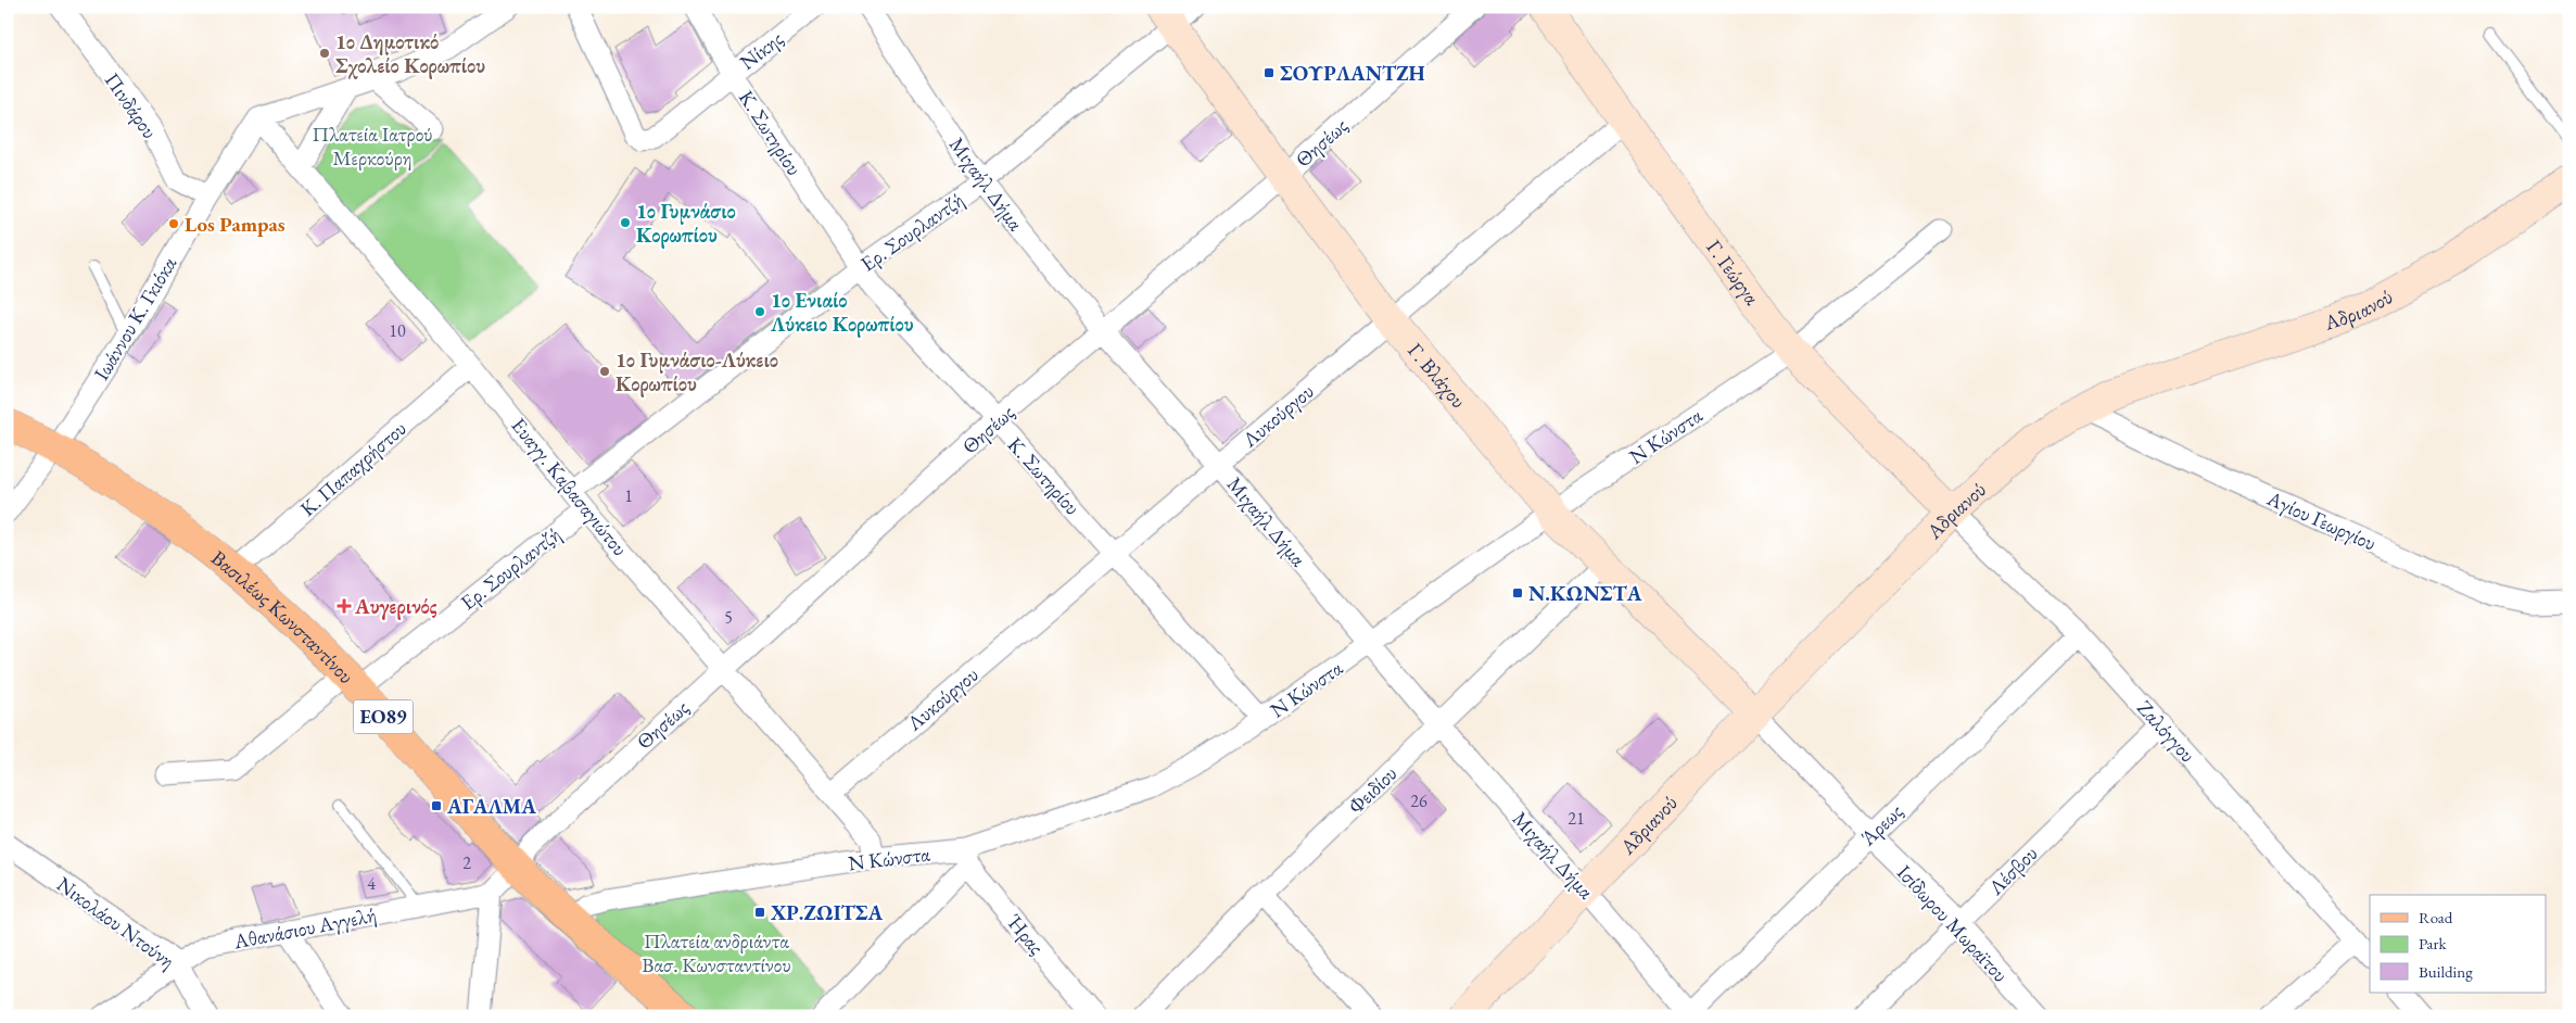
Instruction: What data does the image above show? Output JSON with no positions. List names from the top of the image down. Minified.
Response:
{"streets":{"main road":["Βασιλέως Κωνσταντίνου","ΕΟ89"],"street":["Νίκης","Πινδάρου","Κ. Σωτηρίου","Θησέως","Μιχαήλ Δήμα","Ερ. Σουρλαντζή","Γ. Γεώργα","Αδριανού","Ιωάννου Κ. Γκιόκα","Γ. Βλάχου","Λυκούργου","Ν Κώνστα","Κ. Παπαχρήστου","Ευαγγ. Καβασαγιώτου","Αγίου Γεωργίου","Ζαλόγγου","Φειδίου","Άρεως","Λέσβου","Νικολάου Ντούνη","Ισίδωρου Μωραϊτου","Αθανάσιου Αγγελή","Ήρας"]},"crossings":[["Νίκης","Κ. Σωτηρίου"],["Πινδάρου","Ιωάννου Κ. Γκιόκα"],["Κ. Σωτηρίου","Θησέως"],["Κ. Σωτηρίου","Ερ. Σουρλαντζή"],["Κ. Σωτηρίου","Λυκούργου"],["Κ. Σωτηρίου","Ν Κώνστα"],["Θησέως","Μιχαήλ Δήμα"],["Θησέως","Γ. Βλάχου"],["Θησέως","Ευαγγ. Καβασαγιώτου"],["Θησέως","Βασιλέως Κωνσταντίνου"],["Μιχαήλ Δήμα","Ερ. Σουρλαντζή"],["Μιχαήλ Δήμα","Αδριανού"],["Μιχαήλ Δήμα","Λυκούργου"],["Μιχαήλ Δήμα","Ν Κώνστα"],["Μιχαήλ Δήμα","Φειδίου"],["Μιχαήλ Δήμα","Άρεως"],["Ερ. Σουρλαντζή","Γ. Βλάχου"],["Ερ. Σουρλαντζή","Ευαγγ. Καβασαγιώτου"],["Ερ. Σουρλαντζή","Βασιλέως Κωνσταντίνου"],["Γ. Γεώργα","Αδριανού"],["Γ. Γεώργα","Λυκούργου"],["Γ. Γεώργα","Ν Κώνστα"],["Γ. Γεώργα","Ζαλόγγου"],["Αδριανού","Γ. Βλάχου"],["Αδριανού","Αγίου Γεωργίου"],["Αδριανού","Ζαλόγγου"],["Αδριανού","Ισίδωρου Μωραϊτου"],["Ιωάννου Κ. Γκιόκα","Ευαγγ. Καβασαγιώτου"],["Ιωάννου Κ. Γκιόκα","Βασιλέως Κωνσταντίνου"],["Γ. Βλάχου","Λυκούργου"],["Γ. Βλάχου","Ν Κώνστα"],["Γ. Βλάχου","Φειδίου"],["Γ. Βλάχου","Ισίδωρου Μωραϊτου"],["Λυκούργου","Ευαγγ. Καβασαγιώτου"],["Ν Κώνστα","Ευαγγ. Καβασαγιώτου"],["Ν Κώνστα","Βασιλέως Κωνσταντίνου"],["Ν Κώνστα","Ήρας"],["Κ. Παπαχρήστου","Ευαγγ. Καβασαγιώτου"],["Κ. Παπαχρήστου","Βασιλέως Κωνσταντίνου"],["Ζαλόγγου","Άρεως"],["Ζαλόγγου","Λέσβου"],["Άρεως","Ισίδωρου Μωραϊτου"],["Λέσβου","Ισίδωρου Μωραϊτου"],["Νικολάου Ντούνη","Αθανάσιου Αγγελή"]],"parks":["Πλατεία Ιατρού Μερκούρη","Πλατεία ανδριάντα Βασ. Κωνσταντίνου"],"places":{"other":["1ο Δημοτικό Σχολείο Κορωπίου","1ο Γυμνάσιο Κορωπίου","Los Pampas","1ο Ενιαίο Λύκειο Κορωπίου","1ο Γυμνάσιο-Λύκειο Κορωπίου"],"transit":["ΣΟΥΡΛΑΝΤΖΗ","Ν.ΚΩΝΣΤΑ","ΑΓΑΛΜΑ","ΧΡ.ΖΩΙΤΣΑ"],"health":["Αυγερινός"]},"house_numbers":["10","1","5","26","21","2","4"],"legend":["Road","Park","Building"]}
